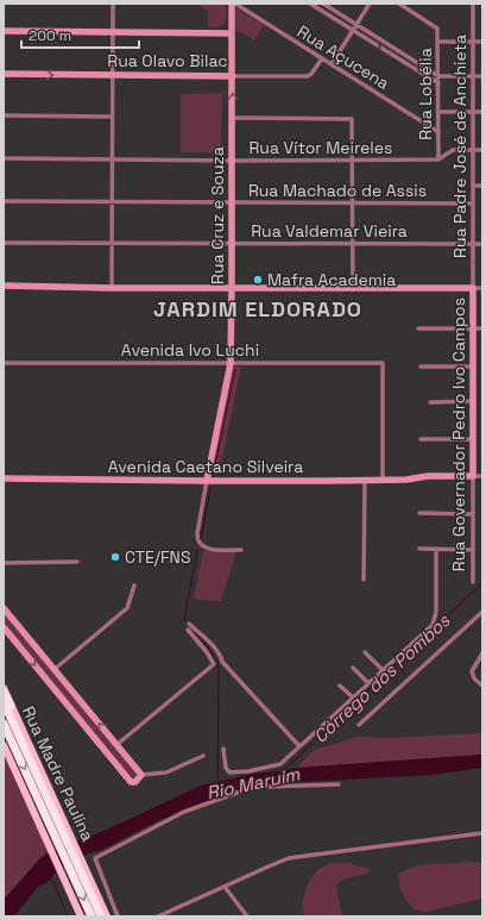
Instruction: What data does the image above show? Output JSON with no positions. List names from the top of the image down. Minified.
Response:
{"streets":{"main road":["Rua Madre Paulina"],"street":["Rua Açucena","Rua Olavo Bilac","Rua Lobélia","Rua Padre José de Anchieta","Rua Vítor Meireles","Rua Machado de Assis","Rua Cruz e Souza","Rua Valdemar Vieira","Avenida Ivo Luchi","Rua Governador Pedro Ivo Campos","Avenida Caetano Silveira"]},"crossings":[["Rua Açucena","Rua Olavo Bilac"],["Rua Açucena","Rua Lobélia"],["Rua Açucena","Rua Cruz e Souza"],["Rua Olavo Bilac","Rua Cruz e Souza"],["Rua Lobélia","Rua Vítor Meireles"],["Rua Padre José de Anchieta","Rua Machado de Assis"],["Rua Padre José de Anchieta","Rua Valdemar Vieira"],["Rua Padre José de Anchieta","Rua Governador Pedro Ivo Campos"],["Rua Vítor Meireles","Rua Cruz e Souza"],["Rua Machado de Assis","Rua Cruz e Souza"],["Rua Cruz e Souza","Rua Valdemar Vieira"],["Rua Cruz e Souza","Avenida Ivo Luchi"],["Rua Cruz e Souza","Avenida Caetano Silveira"],["Avenida Ivo Luchi","Avenida Caetano Silveira"],["Rua Governador Pedro Ivo Campos","Avenida Caetano Silveira"]],"districts":["JARDIM ELDORADO"],"water":["Córrego dos Pombos","Rio Maruim"],"places":["Mafra Academia","CTE/FNS"],"scale_bar":"200 m"}
